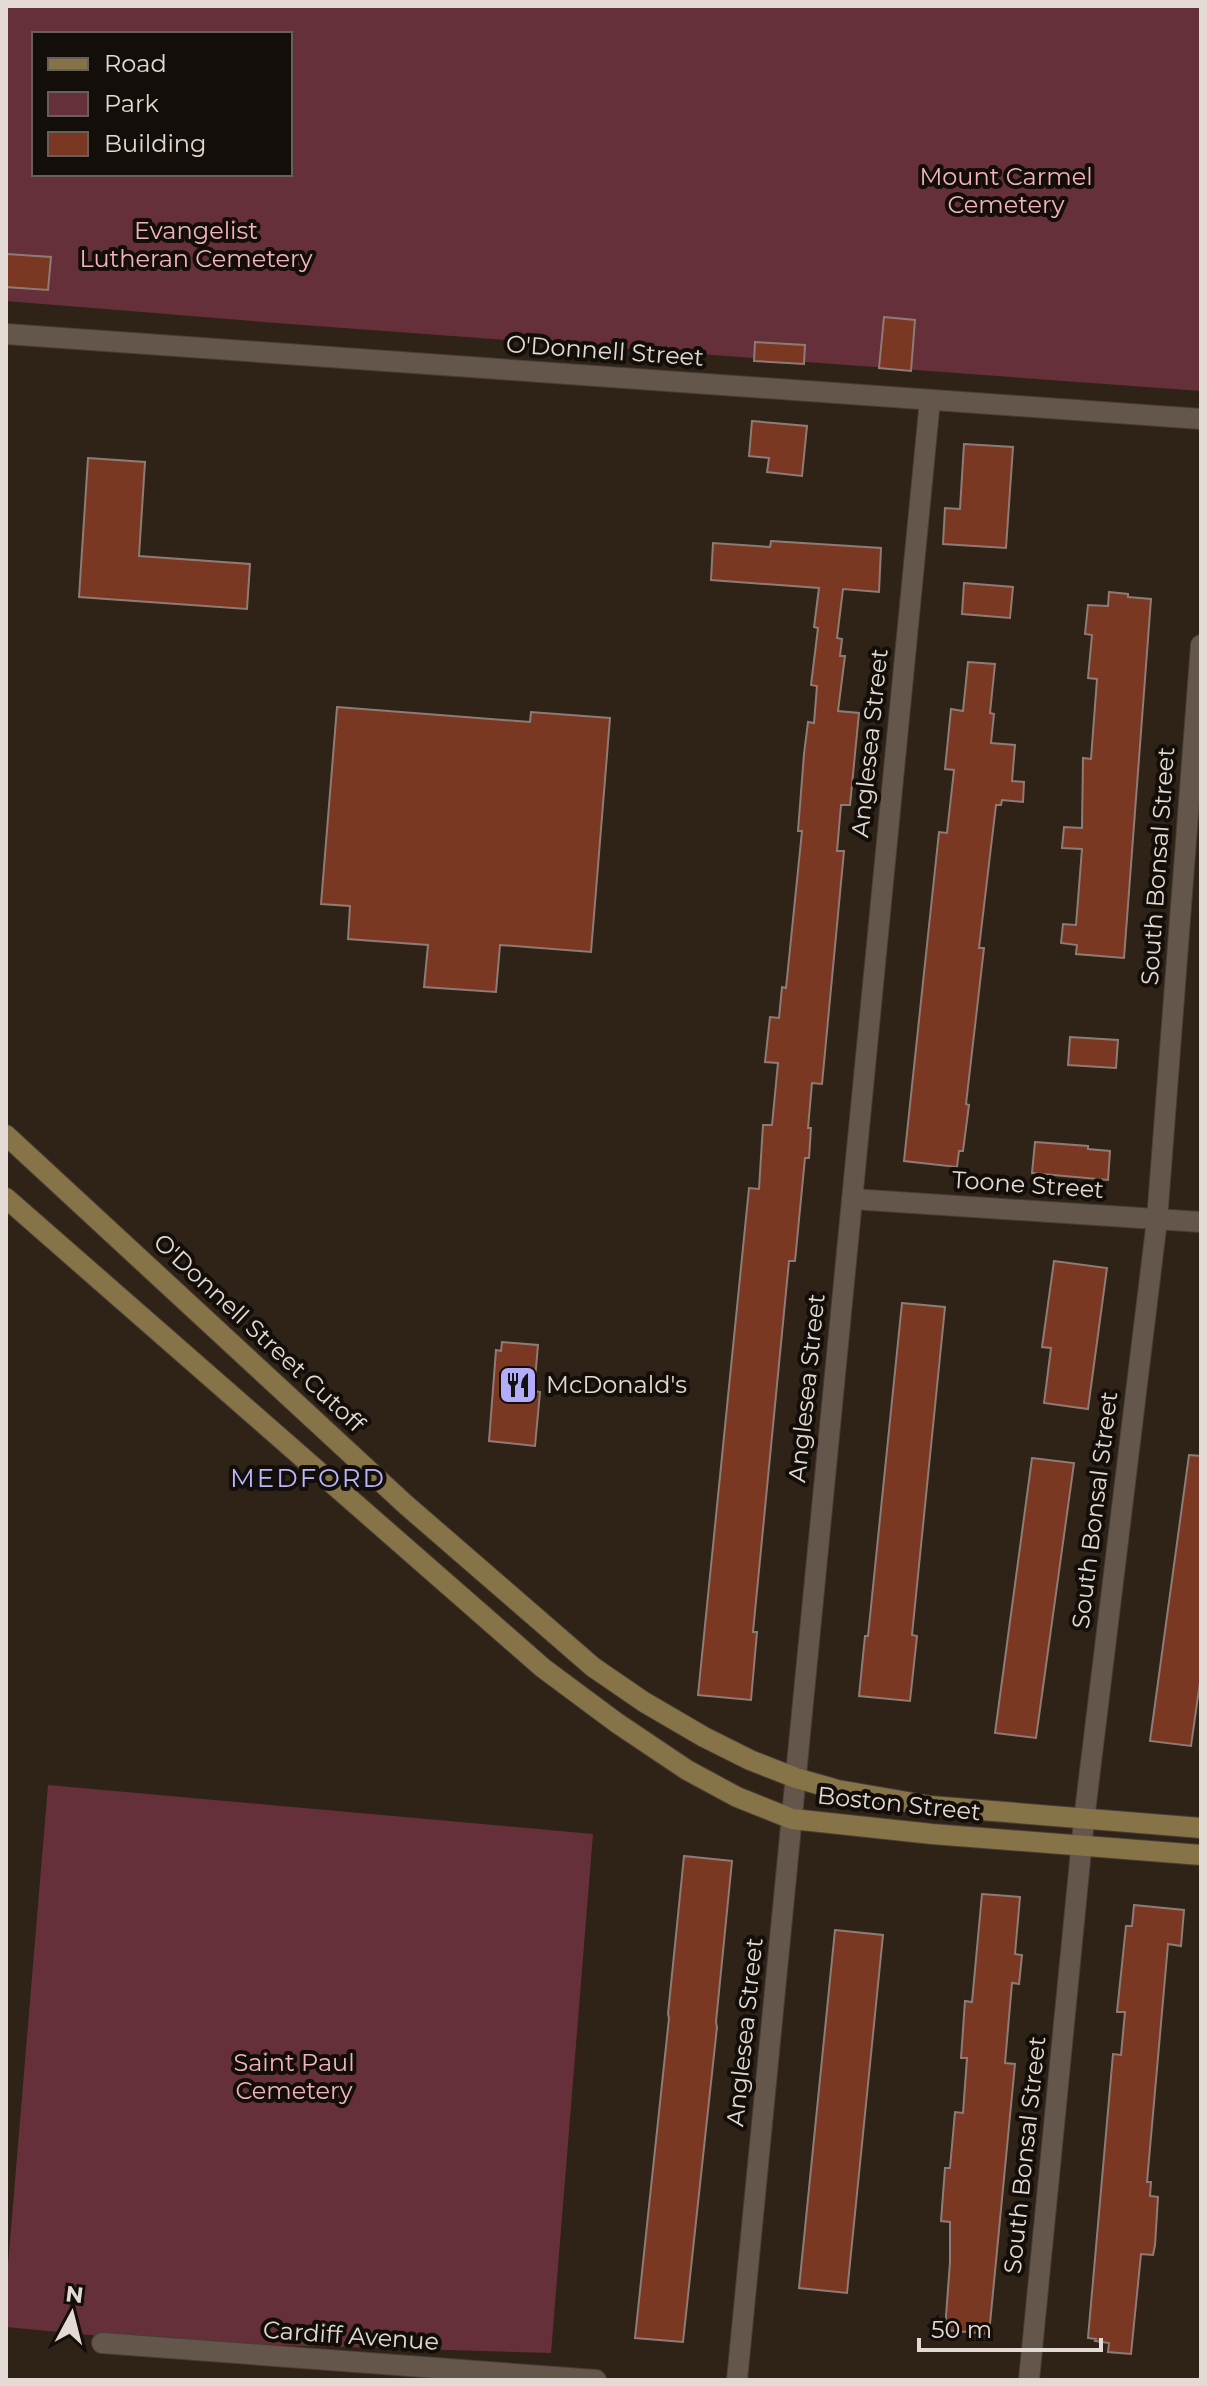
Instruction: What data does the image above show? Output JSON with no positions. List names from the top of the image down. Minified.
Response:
{"streets":{"main road":["O'Donnell Street Cutoff","Boston Street"],"street":["O'Donnell Street","Anglesea Street","South Bonsal Street","Toone Street","Cardiff Avenue"]},"crossings":[["O'Donnell Street","Anglesea Street"],["Anglesea Street","Toone Street"],["Anglesea Street","Boston Street"],["South Bonsal Street","Toone Street"],["South Bonsal Street","Boston Street"],["O'Donnell Street Cutoff","Boston Street"]],"districts":["MEDFORD"],"parks":["Mount Carmel Cemetery","Evangelist Lutheran Cemetery","Saint Paul Cemetery"],"places":{"restaurant":["McDonald's"]},"legend":["Road","Park","Building"],"scale_bar":"50 m","north":"top"}
